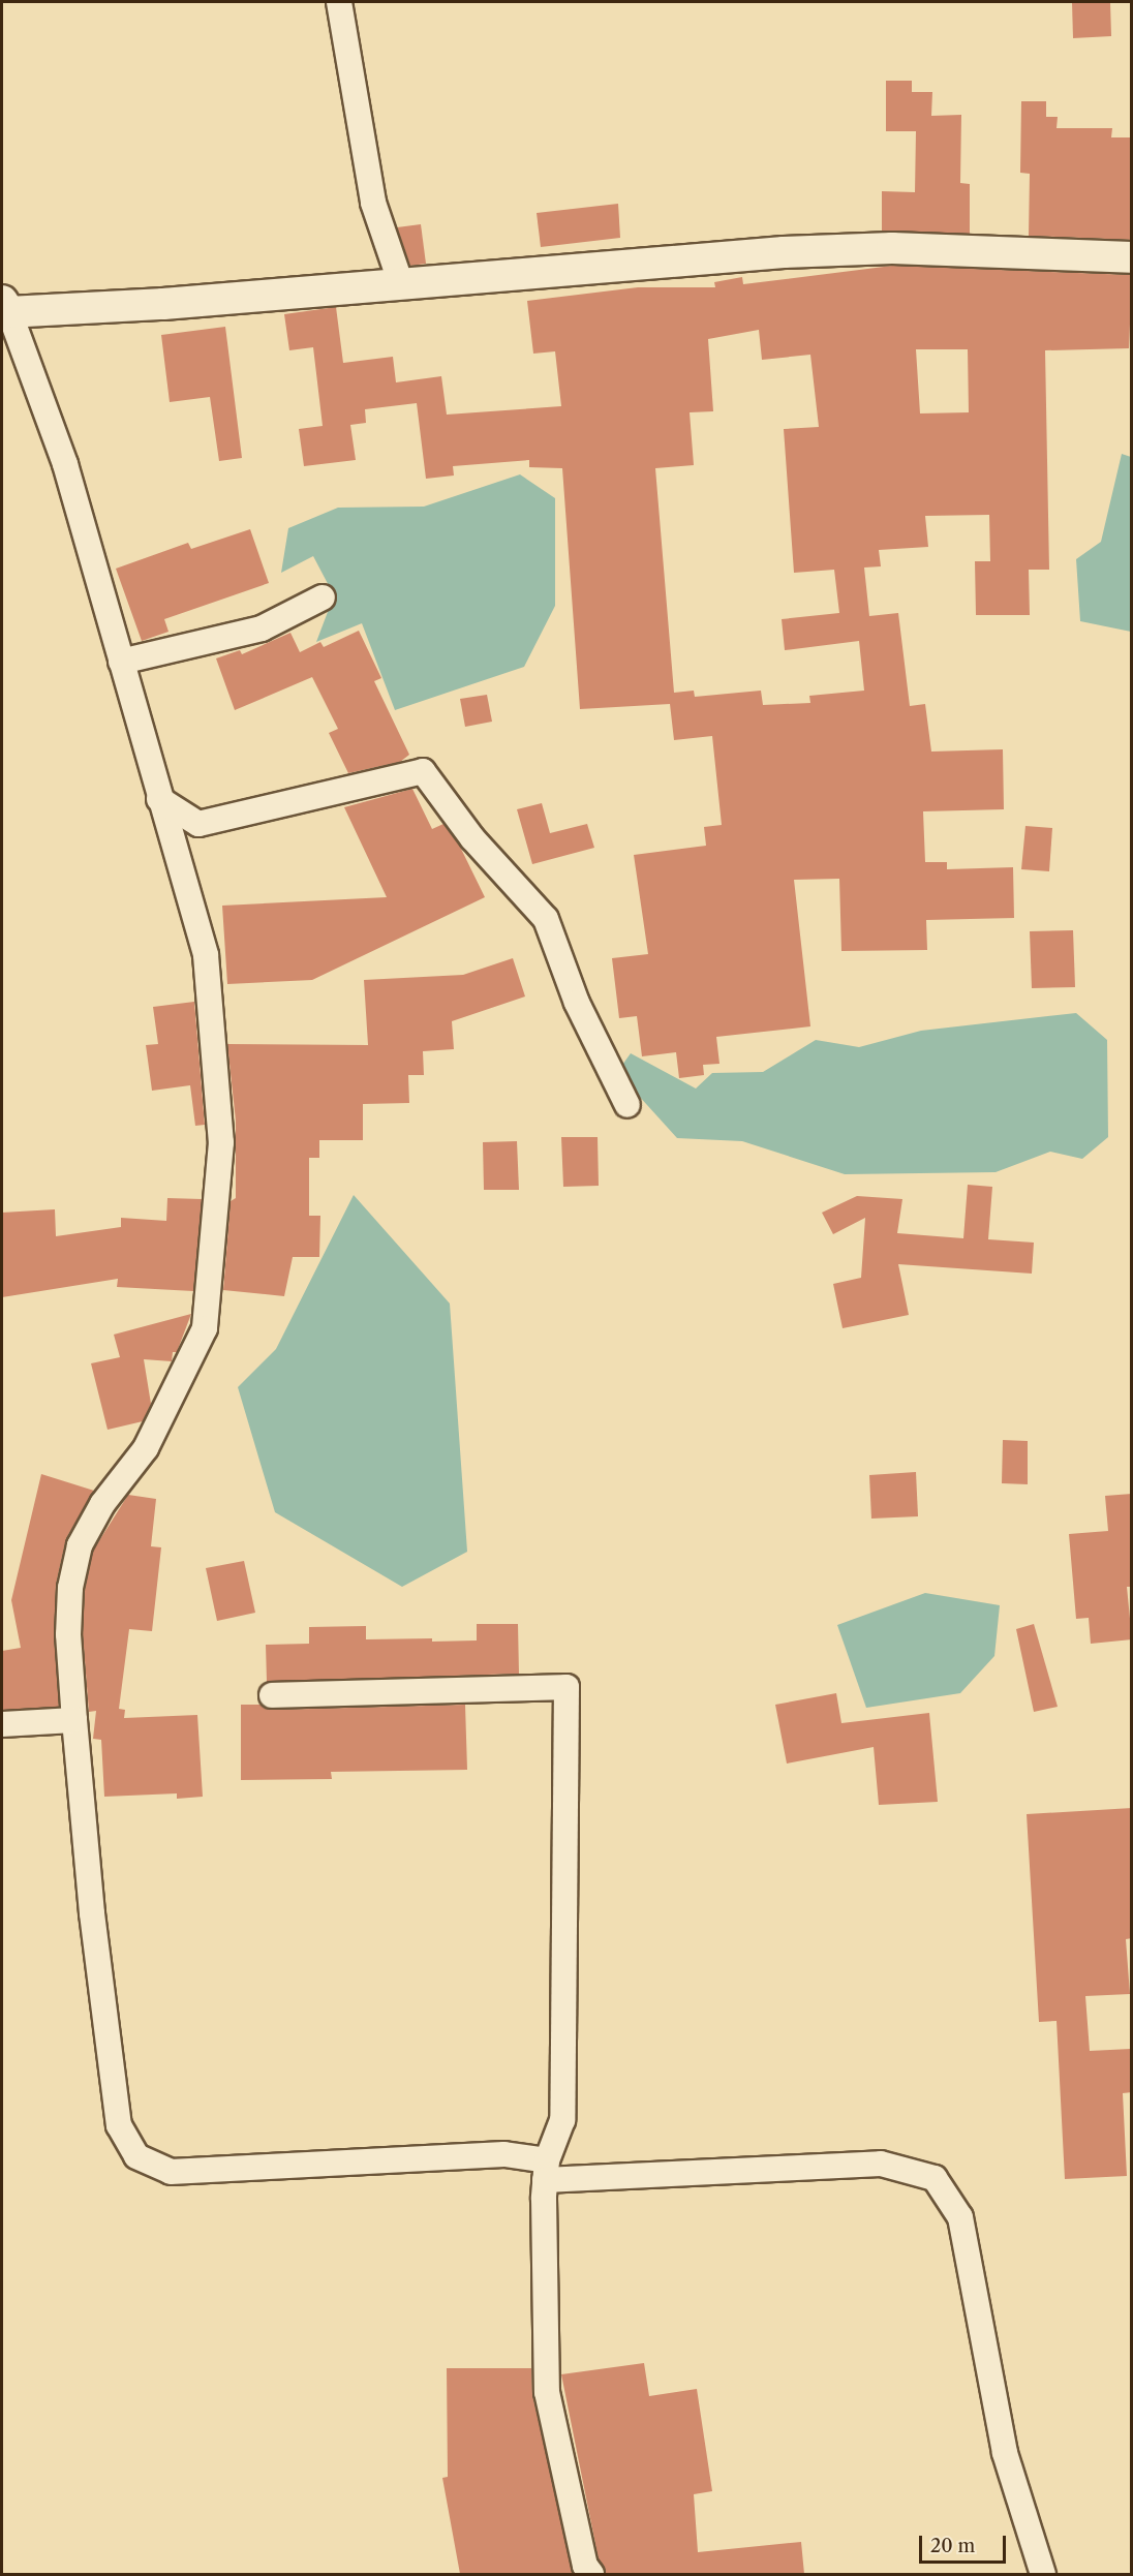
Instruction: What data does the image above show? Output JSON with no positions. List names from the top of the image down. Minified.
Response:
{"scale_bar":"20 m"}
